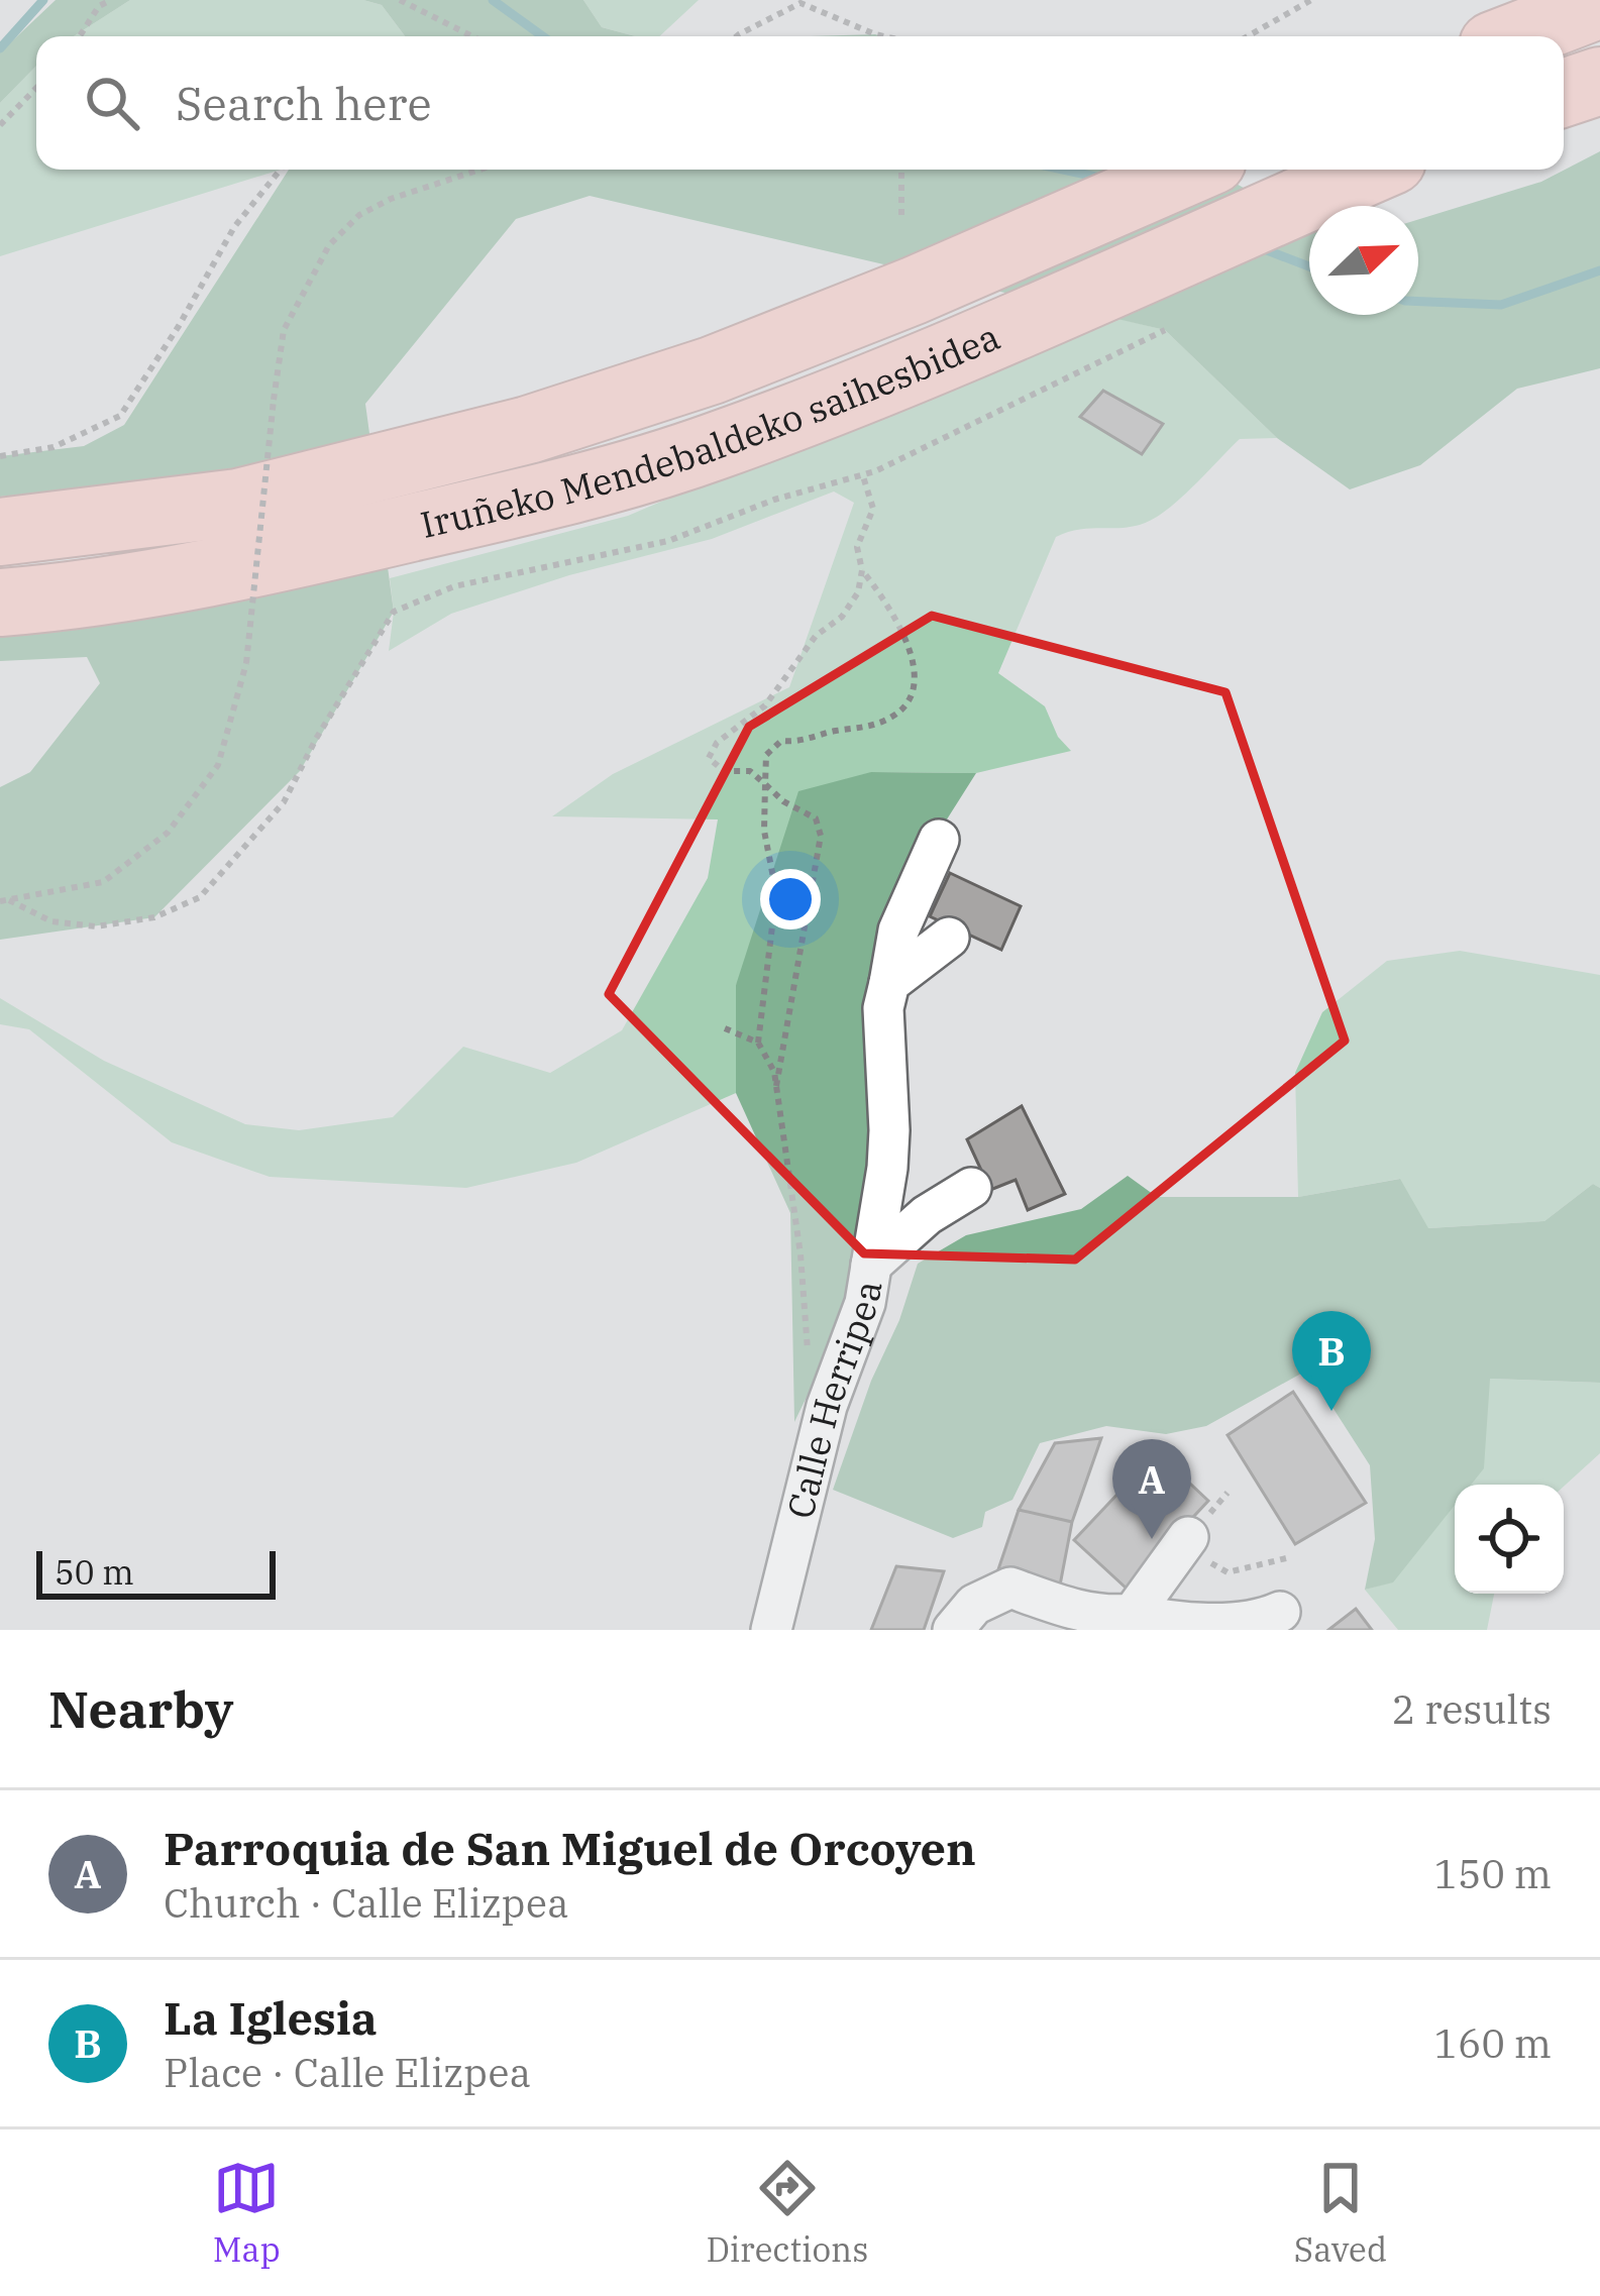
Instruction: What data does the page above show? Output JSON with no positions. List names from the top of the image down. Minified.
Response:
{"streets":{"highway":["Iruñeko Mendebaldeko saihesbidea"],"street":["Calle Herripea"]},"scale_bar":"50 m","north":"top right","page":{"search":"Search here","pins":["B","A"],"scale":"50 m","heading":["Nearby","2 results"],"list":[{"mark":"A","name":"Parroquia de San Miguel de Orcoyen","note":"Church · Calle Elizpea","value":"150 m"},{"mark":"B","name":"La Iglesia","note":"Place · Calle Elizpea","value":"160 m"}],"nav":["Map","Directions","Saved"]}}
